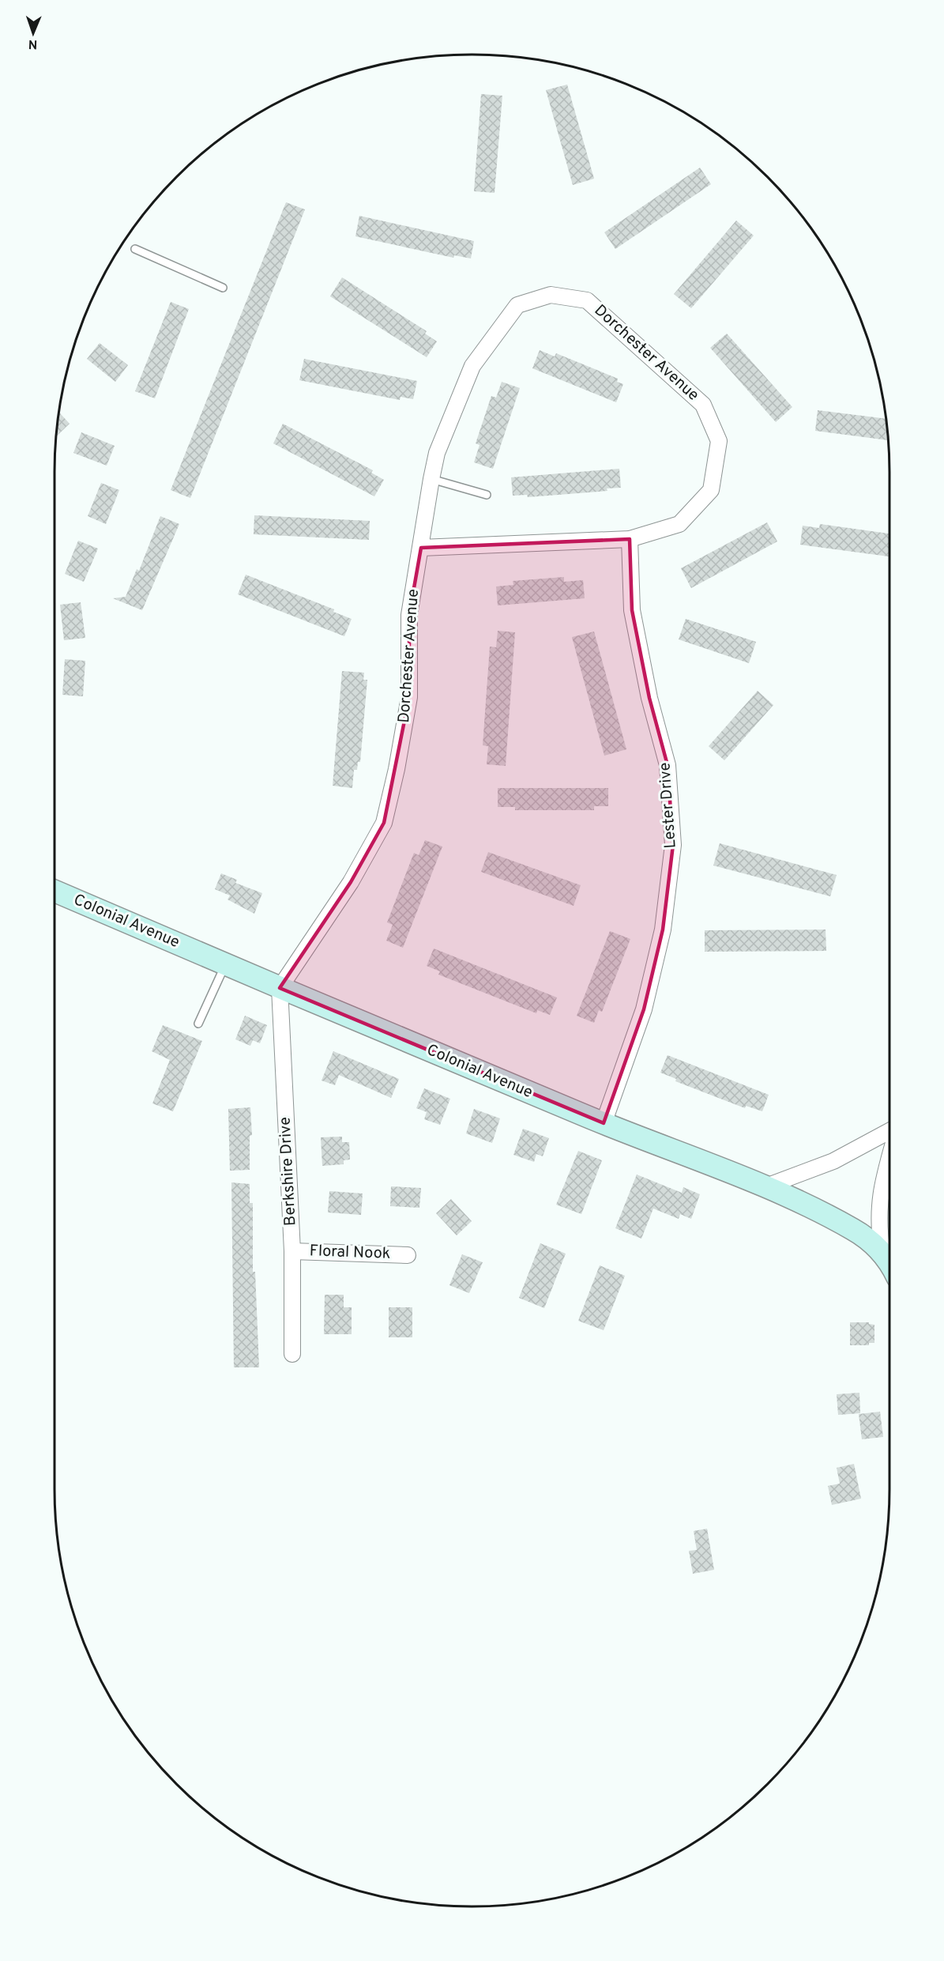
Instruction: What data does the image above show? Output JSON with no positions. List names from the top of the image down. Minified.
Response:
{"streets":{"street":["Dorchester Avenue","Lester Drive","Colonial Avenue","Berkshire Drive","Floral Nook"]},"crossings":[["Dorchester Avenue","Lester Drive"],["Dorchester Avenue","Colonial Avenue"],["Dorchester Avenue","Berkshire Drive"],["Lester Drive","Colonial Avenue"],["Colonial Avenue","Berkshire Drive"],["Berkshire Drive","Floral Nook"]],"north":"bottom"}
